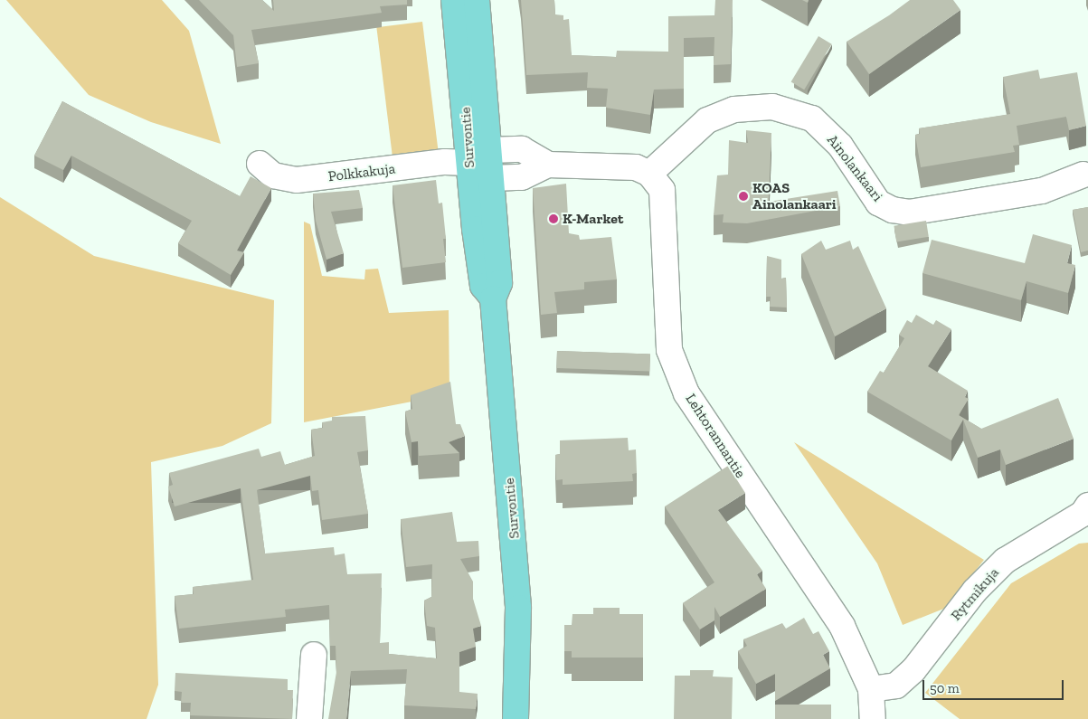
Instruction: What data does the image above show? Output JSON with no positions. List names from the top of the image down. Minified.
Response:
{"streets":{"main road":["Survontie"],"street":["Ainolankaari","Polkkakuja","Lehtorannantie","Rytmikuja"]},"crossings":[["Survontie","Polkkakuja"],["Ainolankaari","Lehtorannantie"],["Lehtorannantie","Rytmikuja"]],"places":["KOAS Ainolankaari","K-Market"],"scale_bar":"50 m"}
